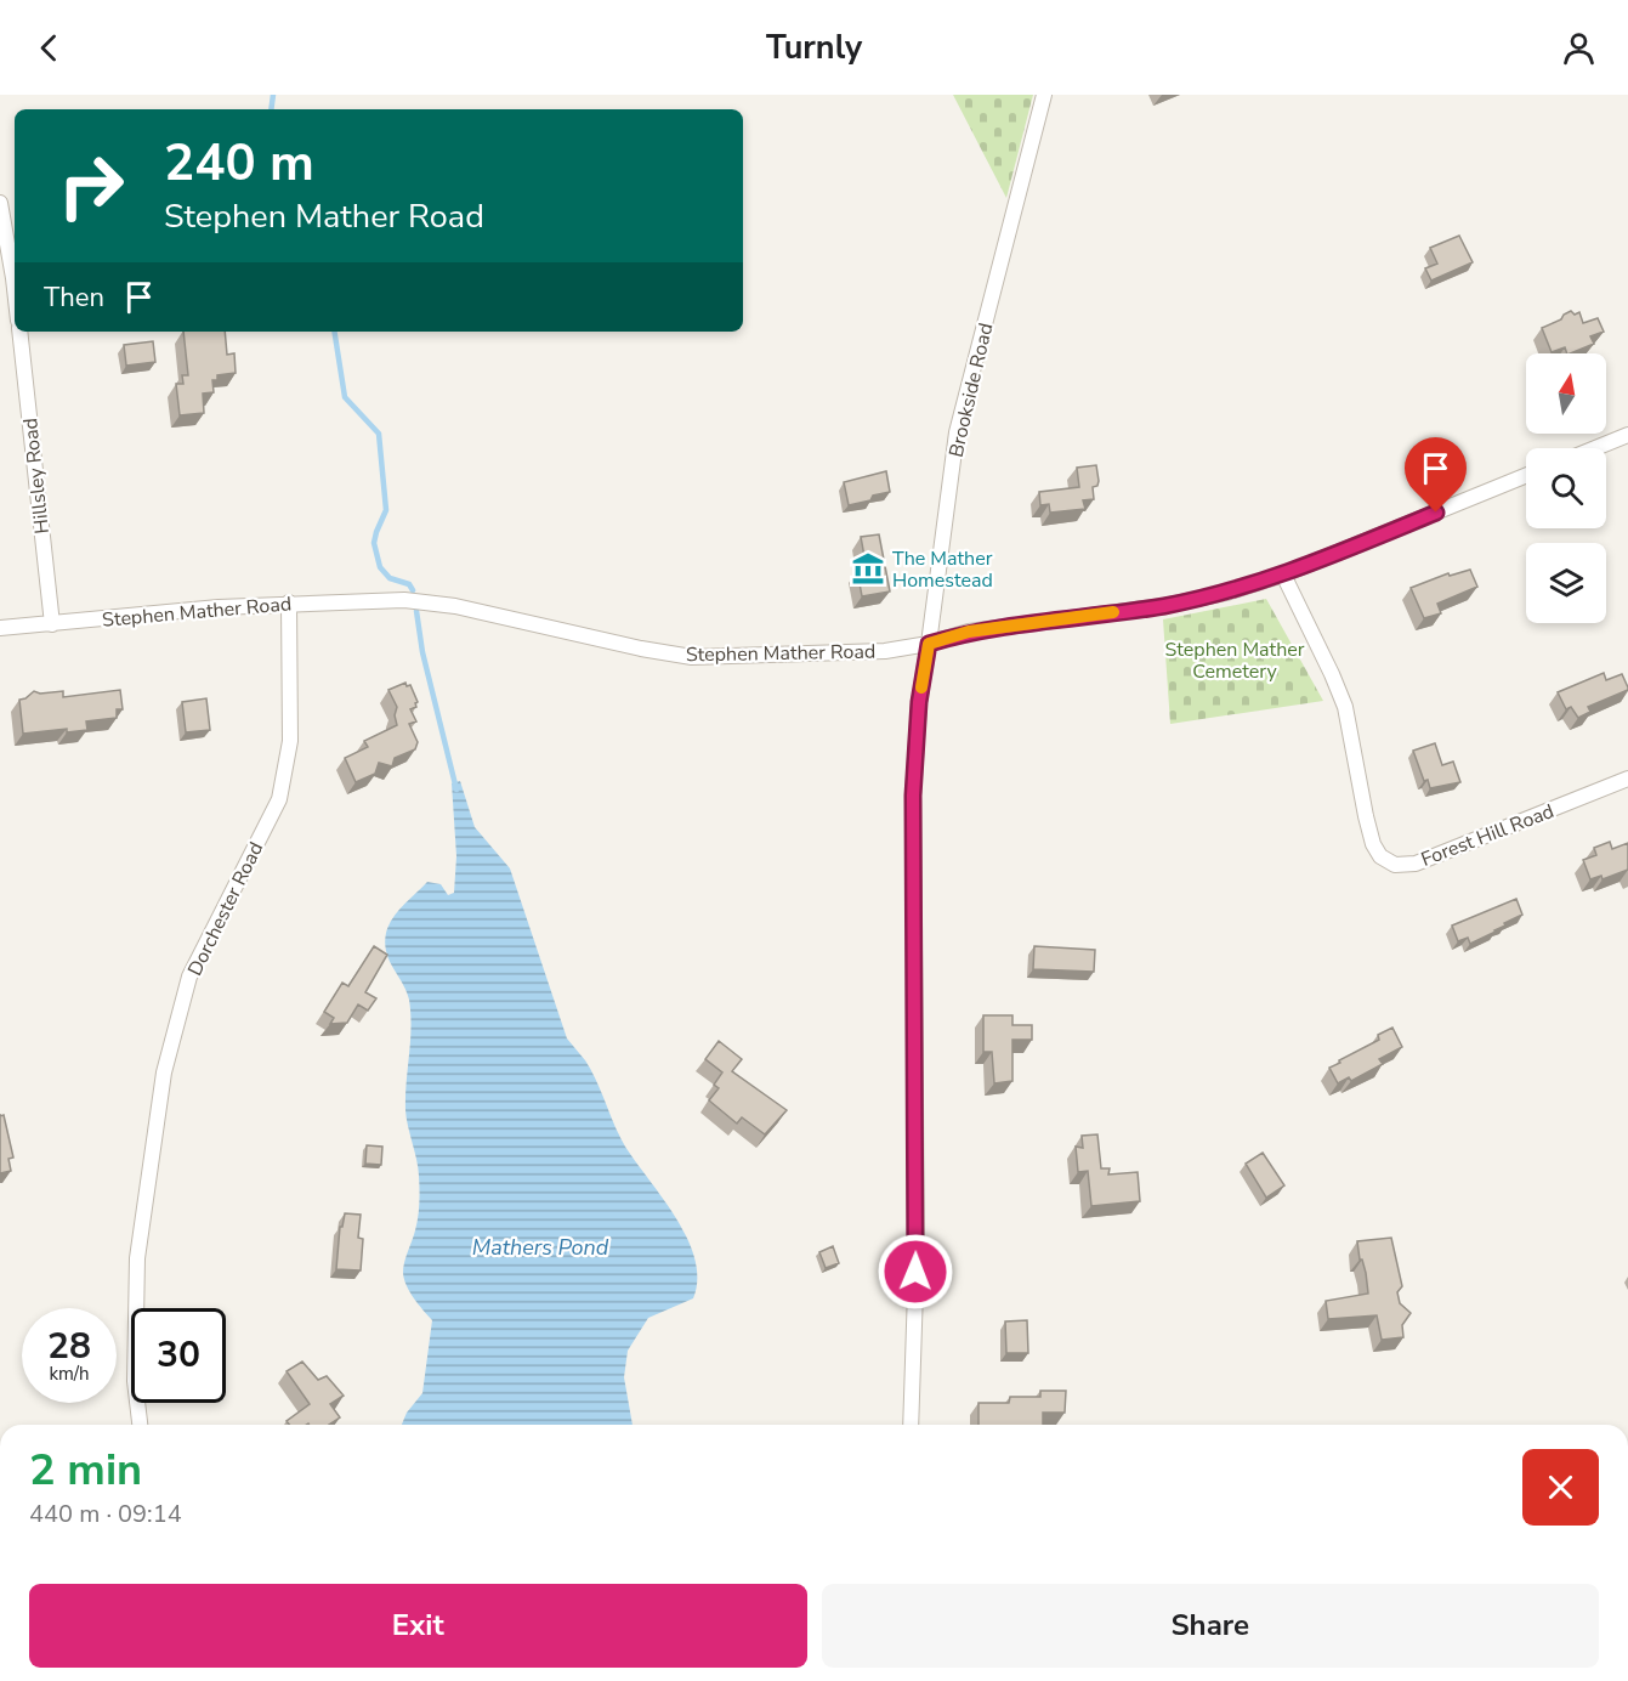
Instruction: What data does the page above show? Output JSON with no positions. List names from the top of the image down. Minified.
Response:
{"streets":{"street":["Brookside Road","Hillsley Road","Stephen Mather Road","Forest Hill Road","Dorchester Road"]},"crossings":[["Brookside Road","Stephen Mather Road"],["Hillsley Road","Stephen Mather Road"],["Stephen Mather Road","Forest Hill Road"],["Stephen Mather Road","Dorchester Road"]],"water":["Mathers Pond"],"parks":["Stephen Mather Cemetery"],"places":{"museum":["The Mather Homestead"]},"north":"top","page":{"header":"Turnly","turn":["240 m","Stephen Mather Road"],"then":"Then","speed":"28 km/h","limit":"30","heading":["2 min","440 m · 09:14"],"buttons":["Exit","Share"]}}
